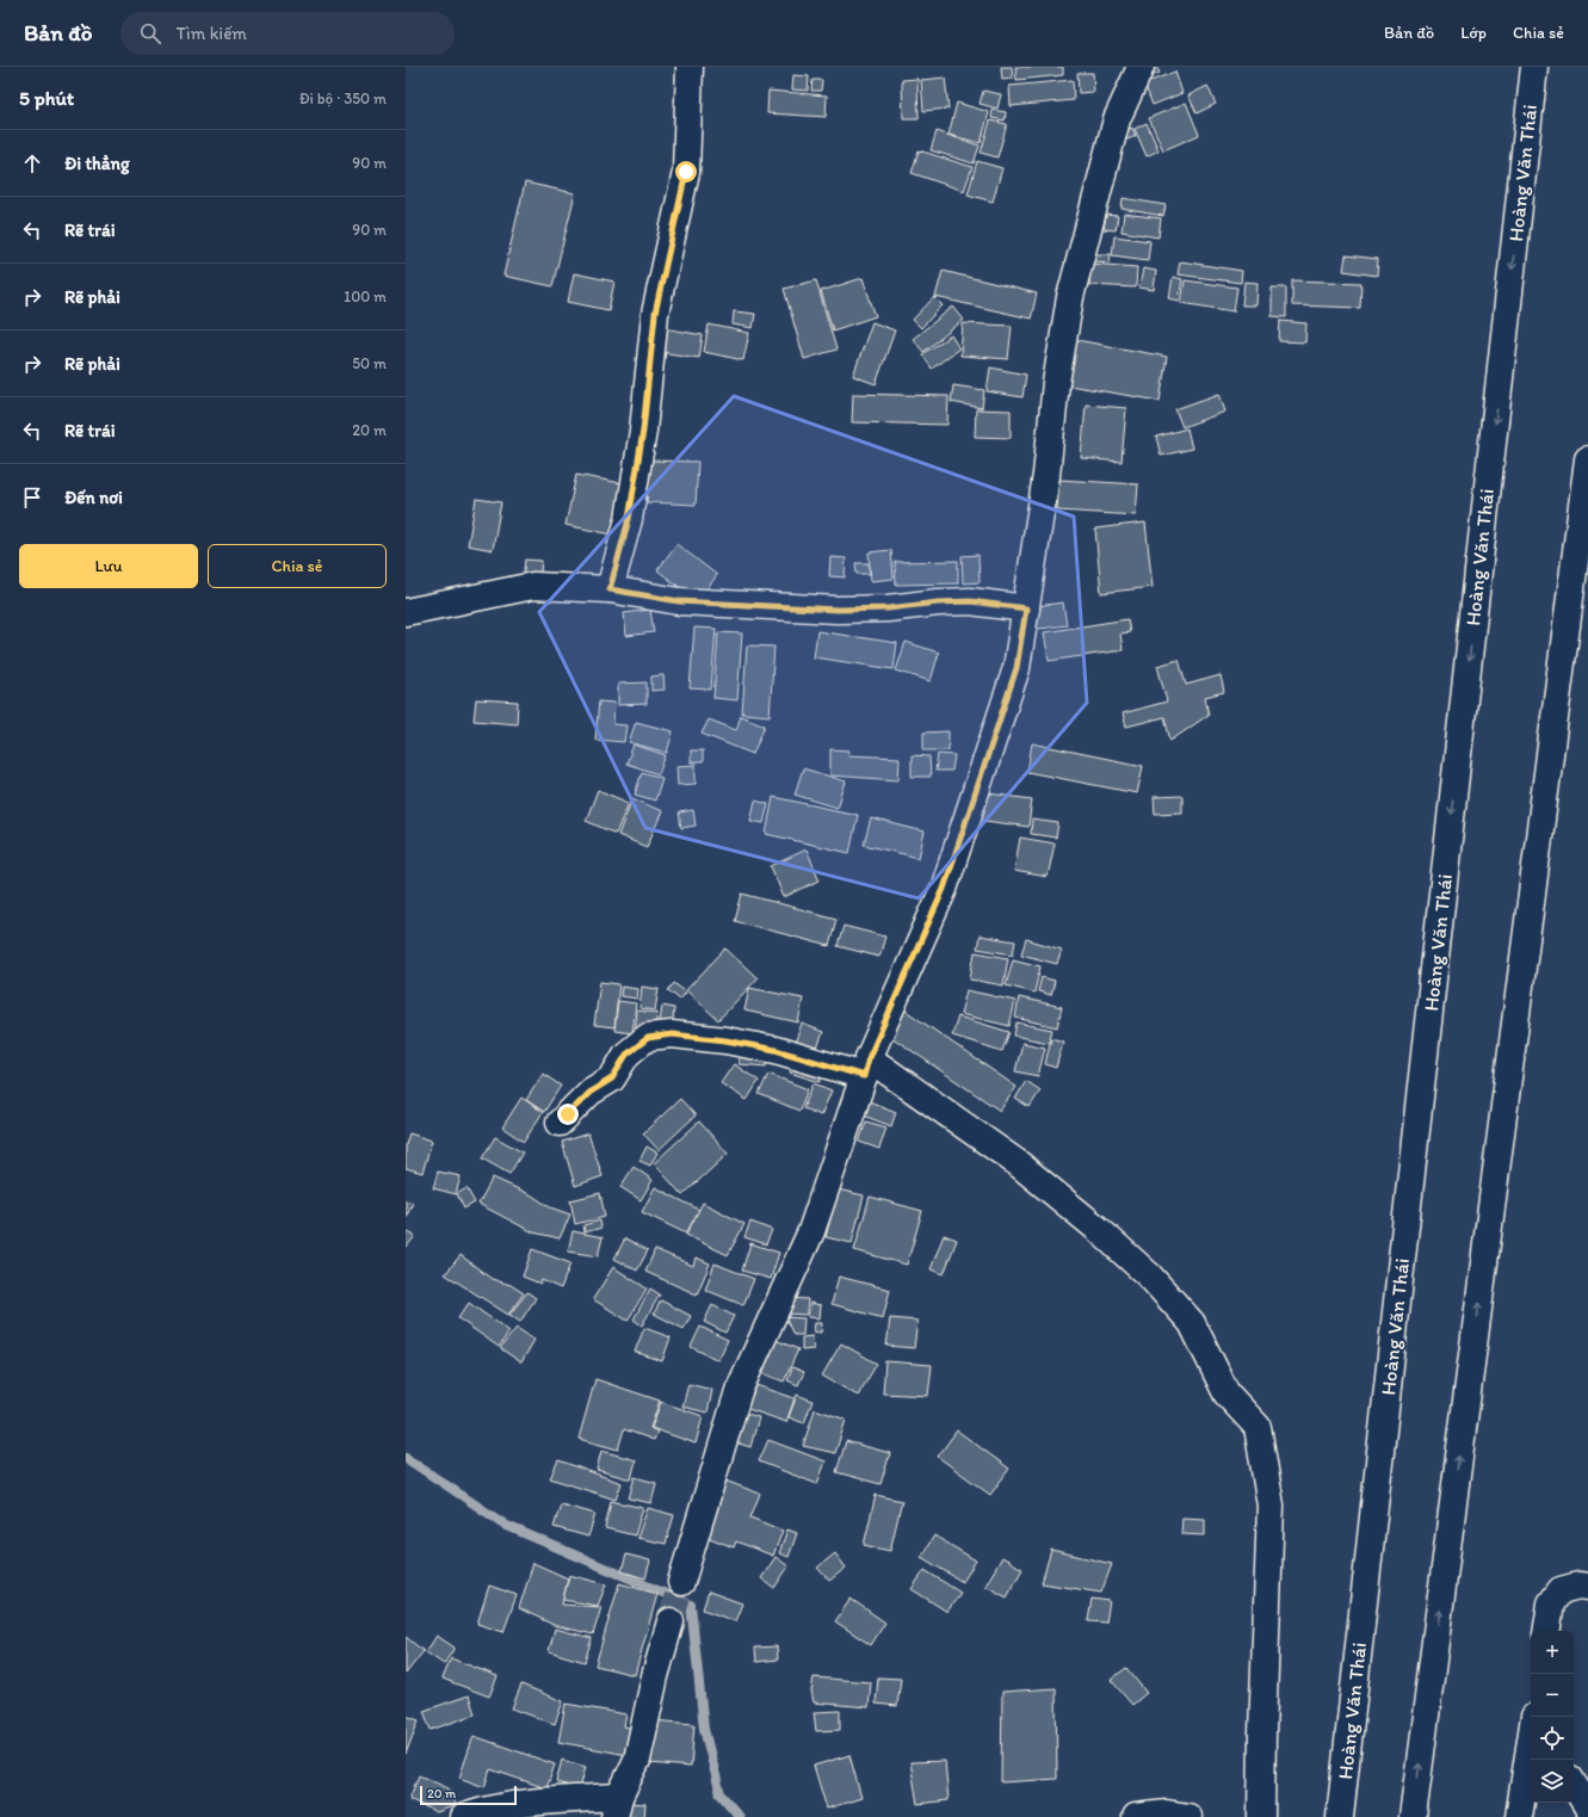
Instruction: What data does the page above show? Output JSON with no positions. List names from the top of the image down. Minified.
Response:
{"streets":{"street":["Hoàng Văn Thái"]},"scale_bar":"20 m","page":{"header":"Bản đồ","search":"Tìm kiếm","nav":["Bản đồ","Lớp","Chia sẻ"],"heading":["5 phút","Đi bộ · 350 m"],"list":[["Đi thẳng","90 m"],["Rẽ trái","90 m"],["Rẽ phải","100 m"],["Rẽ phải","50 m"],["Rẽ trái","20 m"],"Đến nơi"],"buttons":["Lưu","Chia sẻ"],"map_buttons":["+","−"],"scale":"20 m"}}
